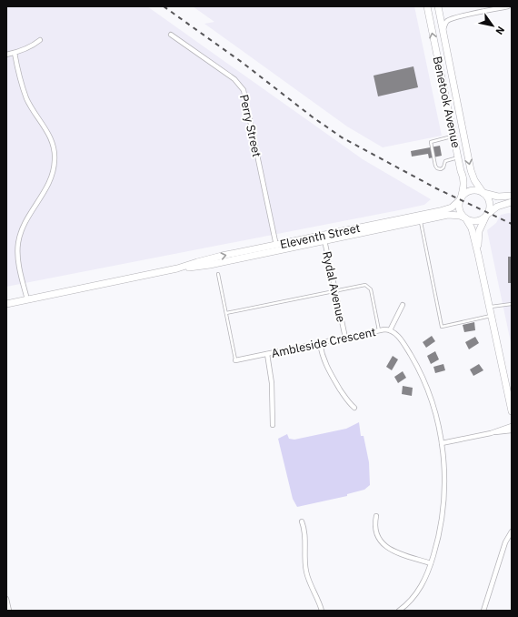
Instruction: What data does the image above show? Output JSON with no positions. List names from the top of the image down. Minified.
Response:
{"streets":{"main road":["Benetook Avenue","Eleventh Street"],"street":["Perry Street","Rydal Avenue","Ambleside Crescent"]},"crossings":[["Benetook Avenue","Eleventh Street"],["Perry Street","Eleventh Street"],["Eleventh Street","Rydal Avenue"],["Rydal Avenue","Ambleside Crescent"]],"north":"bottom right"}
